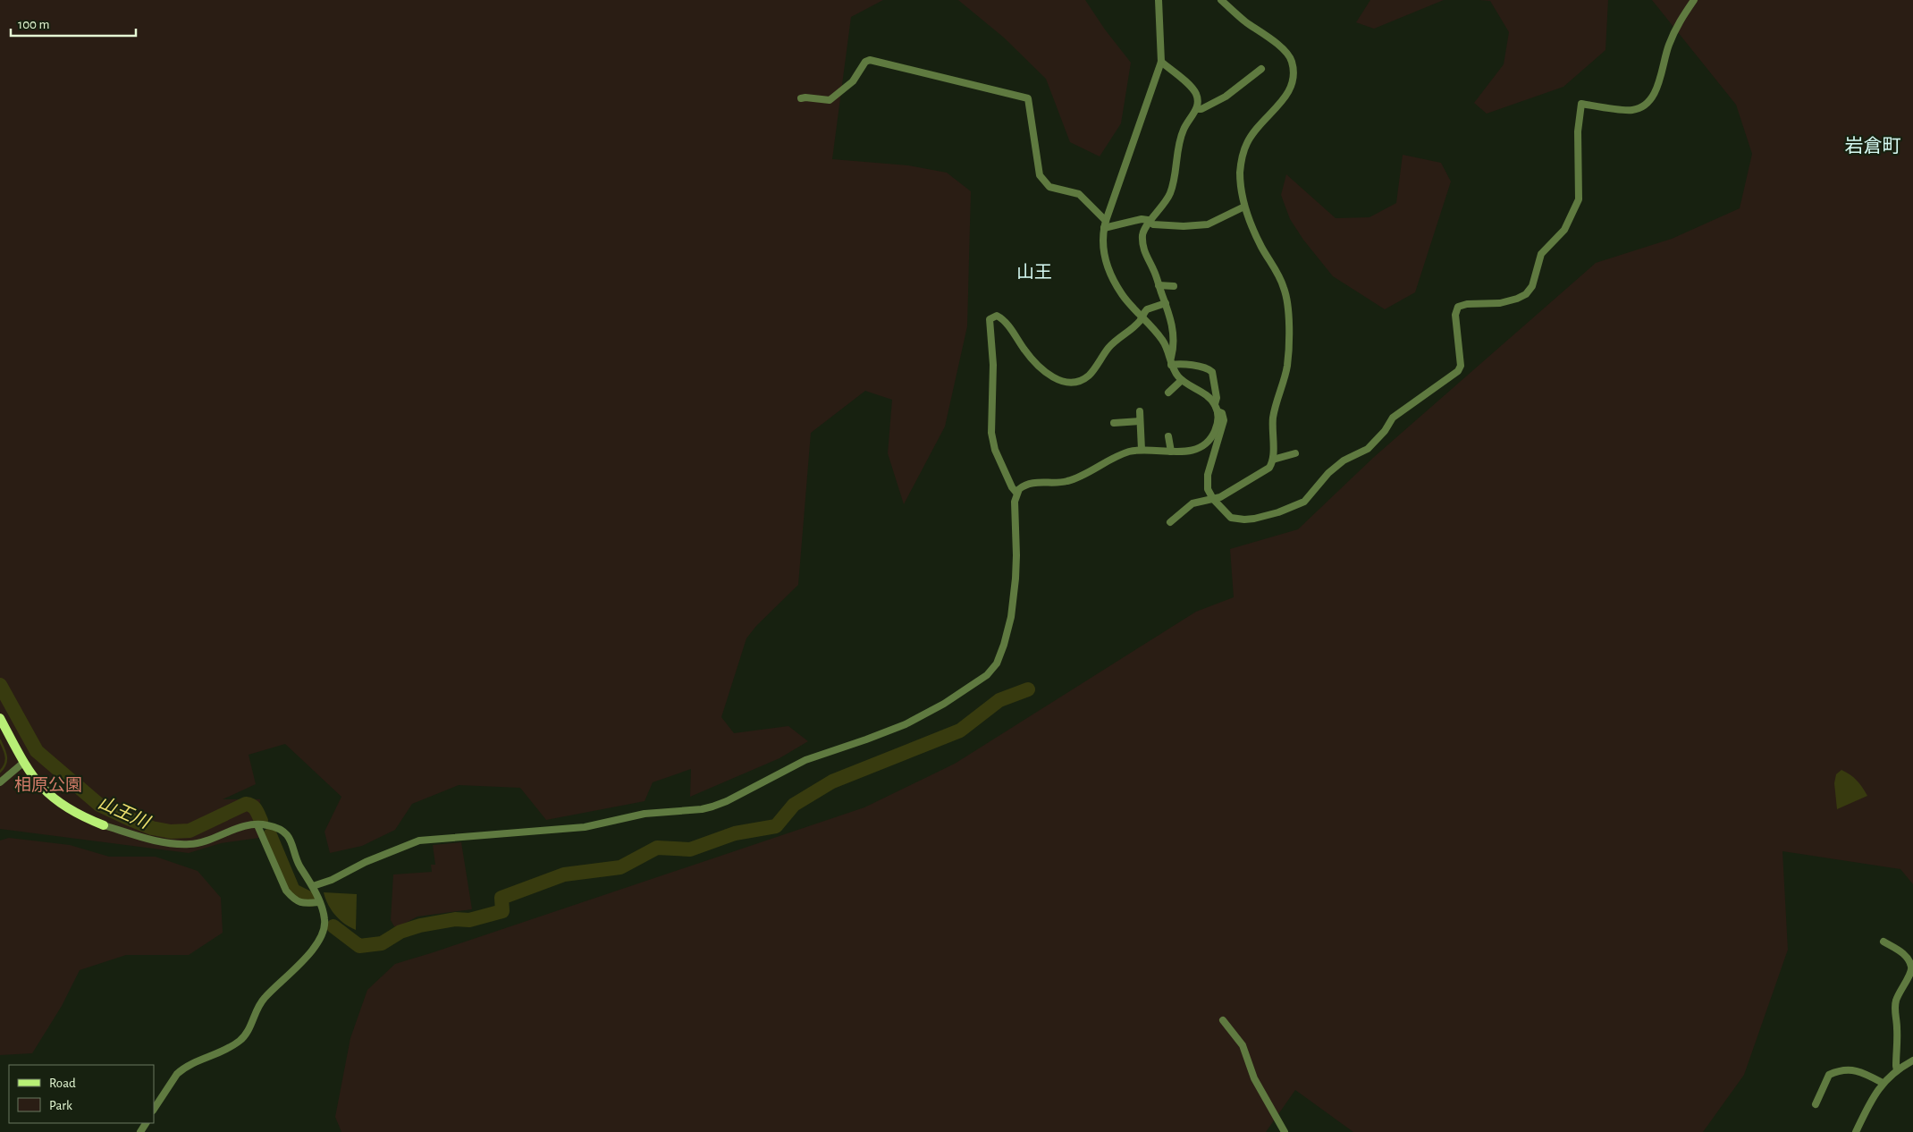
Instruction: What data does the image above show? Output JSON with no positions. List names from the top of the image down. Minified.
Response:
{"districts":["岩倉町","山王"],"water":["山王川"],"parks":["相原公園"],"legend":["Road","Park"],"scale_bar":"100 m"}
